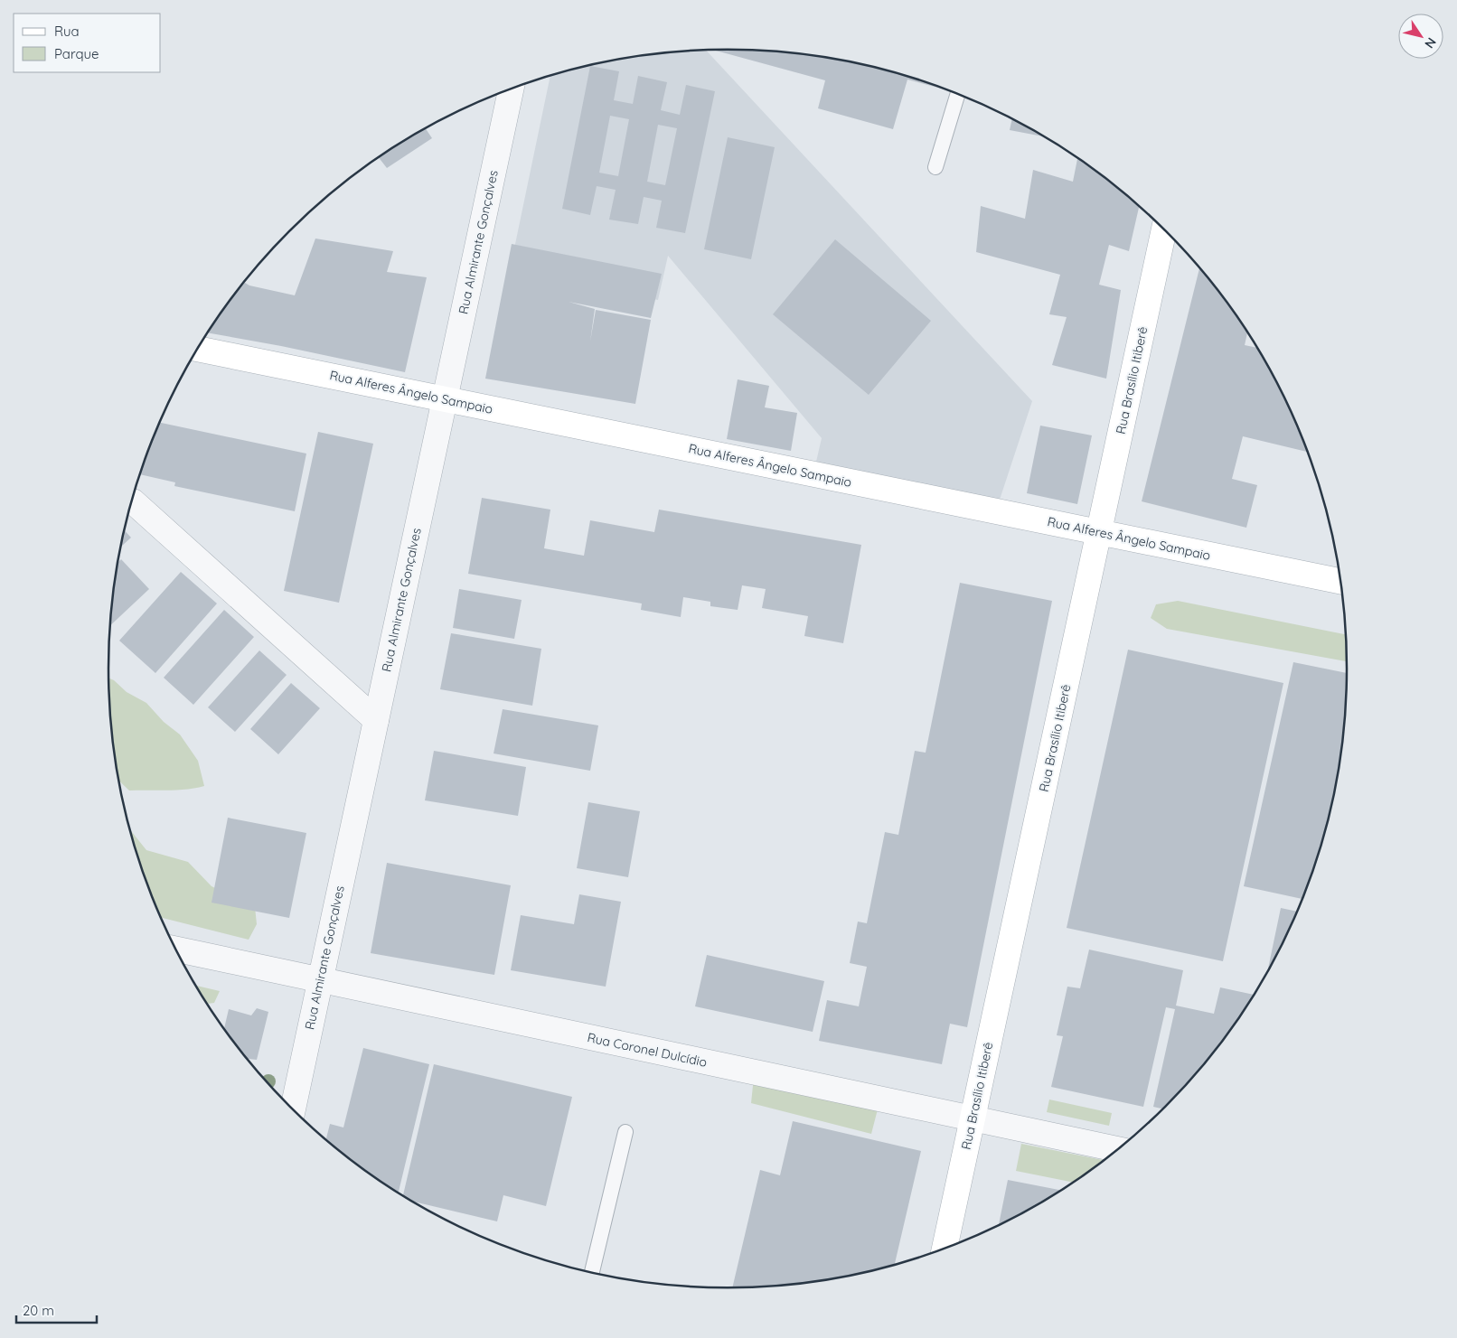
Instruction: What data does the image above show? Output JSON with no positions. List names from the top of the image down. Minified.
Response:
{"streets":{"main road":["Rua Brasílio Itiberê","Rua Alferes Ângelo Sampaio"],"street":["Rua Almirante Gonçalves","Rua Coronel Dulcídio"]},"crossings":[["Rua Almirante Gonçalves","Rua Alferes Ângelo Sampaio"],["Rua Almirante Gonçalves","Rua Coronel Dulcídio"],["Rua Brasílio Itiberê","Rua Alferes Ângelo Sampaio"],["Rua Brasílio Itiberê","Rua Coronel Dulcídio"]],"legend":["Rua","Parque"],"scale_bar":"20 m","north":"bottom right"}
